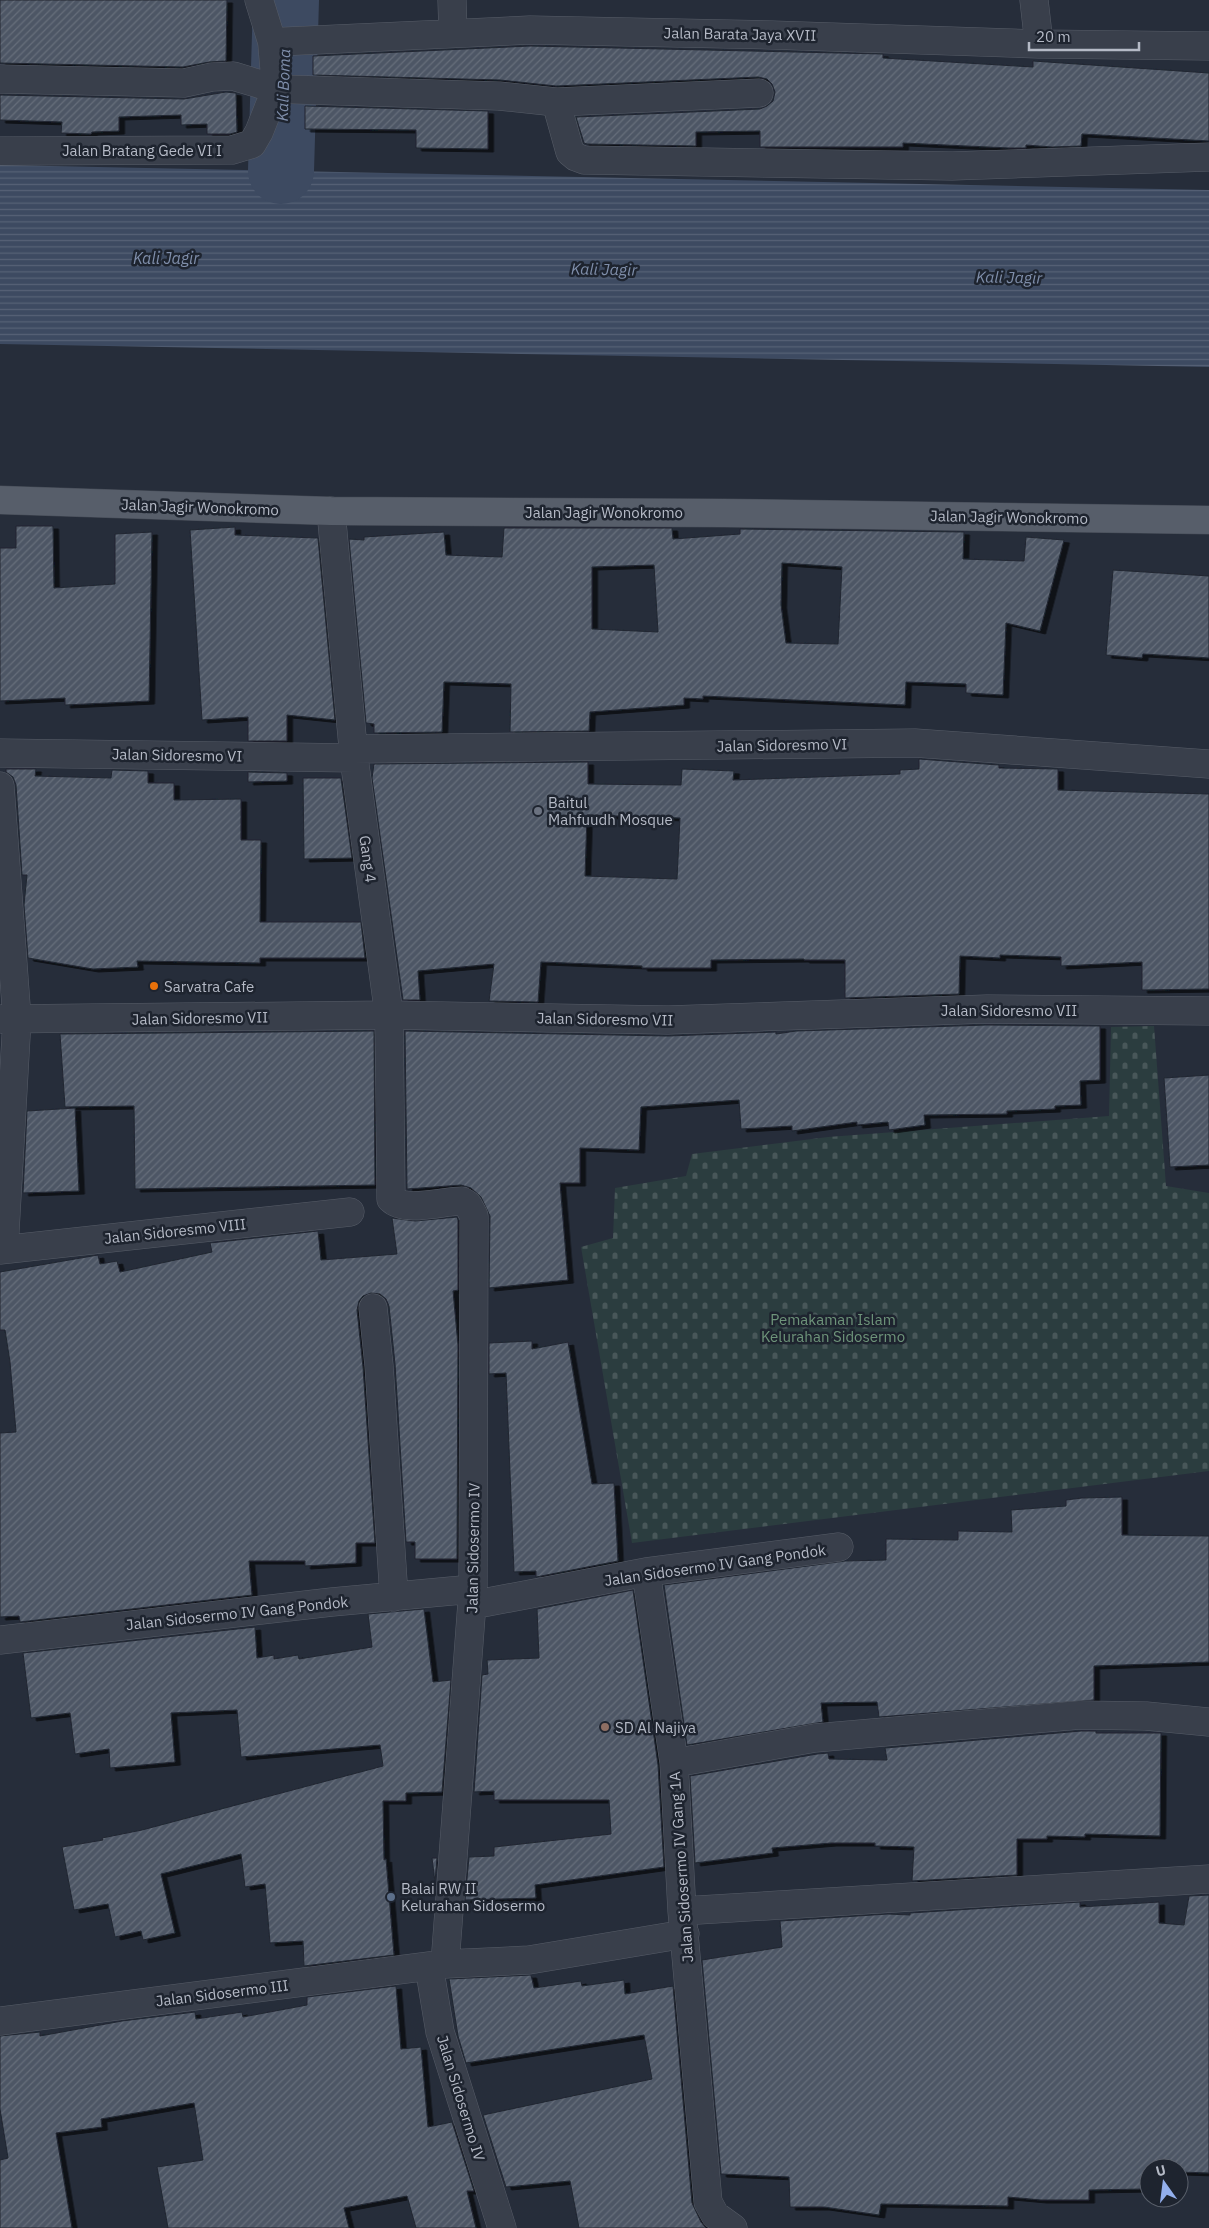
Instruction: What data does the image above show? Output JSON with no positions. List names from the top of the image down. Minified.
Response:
{"streets":{"main road":["Jalan Jagir Wonokromo"],"street":["Jalan Barata Jaya XVII","Jalan Bratang Gede VI I","Jalan Sidoresmo VI","Gang 4","Jalan Sidoresmo VII","Jalan Sidoresmo VIII","Jalan Sidosermo IV","Jalan Sidosermo IV Gang Pondok","Jalan Sidosermo IV Gang 1A","Jalan Sidosermo III"]},"crossings":[["Jalan Barata Jaya XVII","Jalan Bratang Gede VI I"],["Jalan Jagir Wonokromo","Gang 4"],["Jalan Sidoresmo VI","Gang 4"],["Gang 4","Jalan Sidoresmo VII"],["Gang 4","Jalan Sidosermo IV"],["Jalan Sidosermo IV","Jalan Sidosermo IV Gang Pondok"],["Jalan Sidosermo IV","Jalan Sidosermo III"],["Jalan Sidosermo IV Gang 1A","Jalan Sidosermo III"]],"water":["Kali Boma","Kali Jagir"],"parks":["Pemakaman Islam Kelurahan Sidosermo"],"places":["Baitul Mahfuudh Mosque","Sarvatra Cafe","SD Al Najiya","Balai RW II Kelurahan Sidosermo"],"scale_bar":"20 m","north":"top"}
